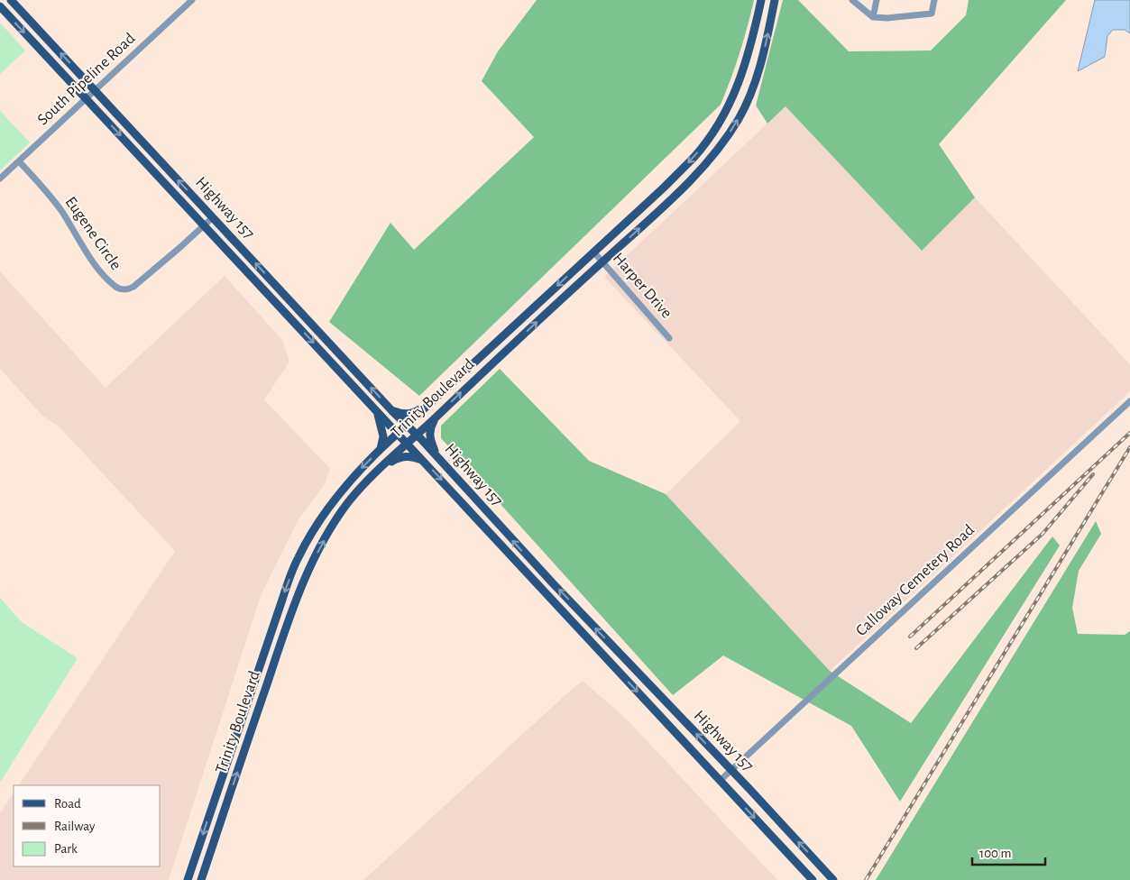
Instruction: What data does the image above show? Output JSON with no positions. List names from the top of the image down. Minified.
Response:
{"streets":{"main road":["Highway 157","Trinity Boulevard"],"street":["South Pipeline Road","Eugene Circle","Harper Drive","Calloway Cemetery Road"]},"crossings":[["South Pipeline Road","Highway 157"],["South Pipeline Road","Eugene Circle"],["Highway 157","Eugene Circle"],["Highway 157","Trinity Boulevard"],["Highway 157","Calloway Cemetery Road"],["Harper Drive","Trinity Boulevard"]],"legend":["Road","Railway","Park"],"scale_bar":"100 m"}
